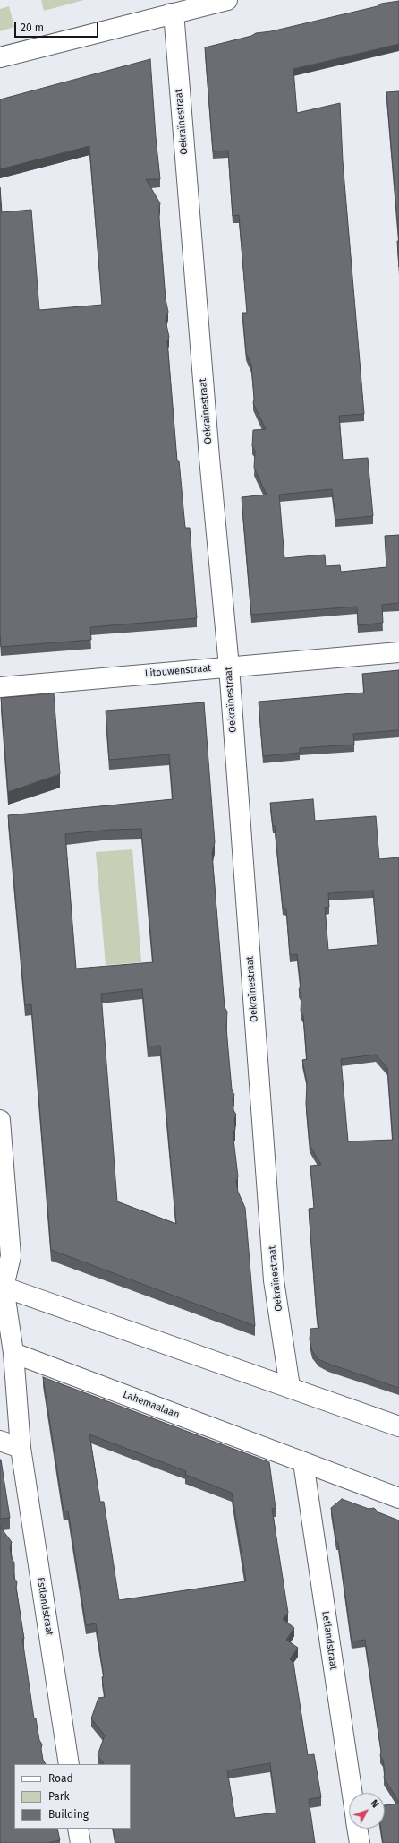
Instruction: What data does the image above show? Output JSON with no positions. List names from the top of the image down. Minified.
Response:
{"streets":{"street":["Oekraïnestraat","Litouwenstraat","Lahemaalaan","Estlandstraat","Letlandstraat"]},"crossings":[["Oekraïnestraat","Litouwenstraat"],["Lahemaalaan","Letlandstraat"]],"legend":["Road","Park","Building"],"scale_bar":"20 m","north":"top right"}
